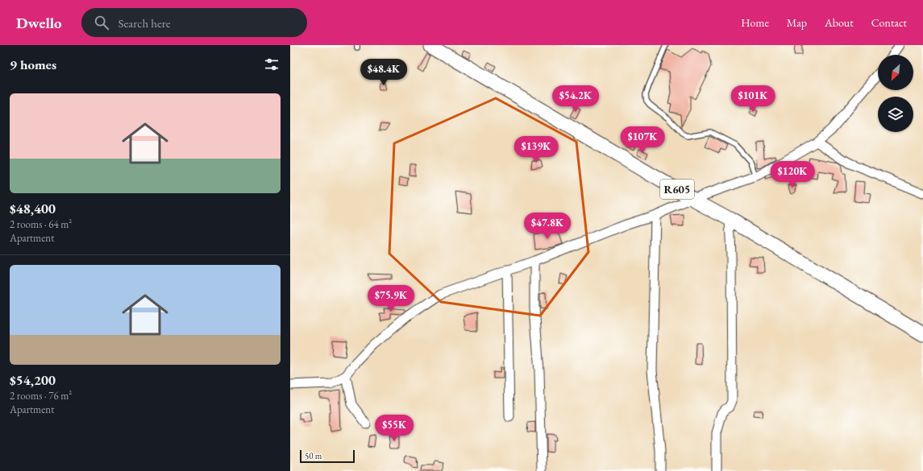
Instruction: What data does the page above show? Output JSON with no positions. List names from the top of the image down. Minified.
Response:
{"streets":{"main road":["R605"]},"scale_bar":"50 m","north":"bottom left","page":{"header":"Dwello","search":"Search here","nav":["Home","Map","About","Contact"],"heading":"9 homes","price":["$48.4K","$54.2K","$101K","$107K","$139K","$120K","$47.8K","$75.9K","$55K"],"list":[{"name":"$48,400","note":"2 rooms · 64 m² · Apartment"},{"name":"$54,200","note":"2 rooms · 76 m² · Apartment"}],"scale":"50 m"}}
